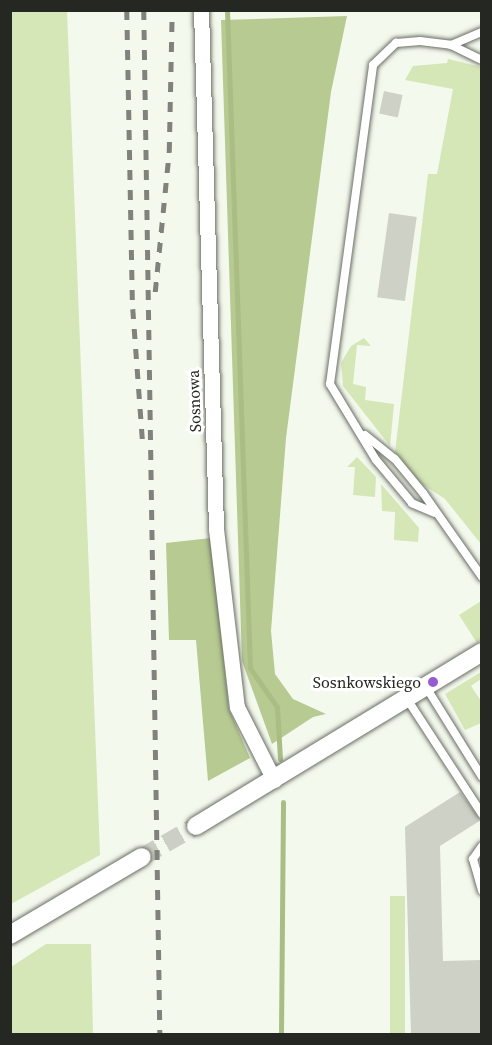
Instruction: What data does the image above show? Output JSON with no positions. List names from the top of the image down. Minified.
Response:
{"streets":{"street":["Sosnowa"]},"places":["Sosnkowskiego"]}
